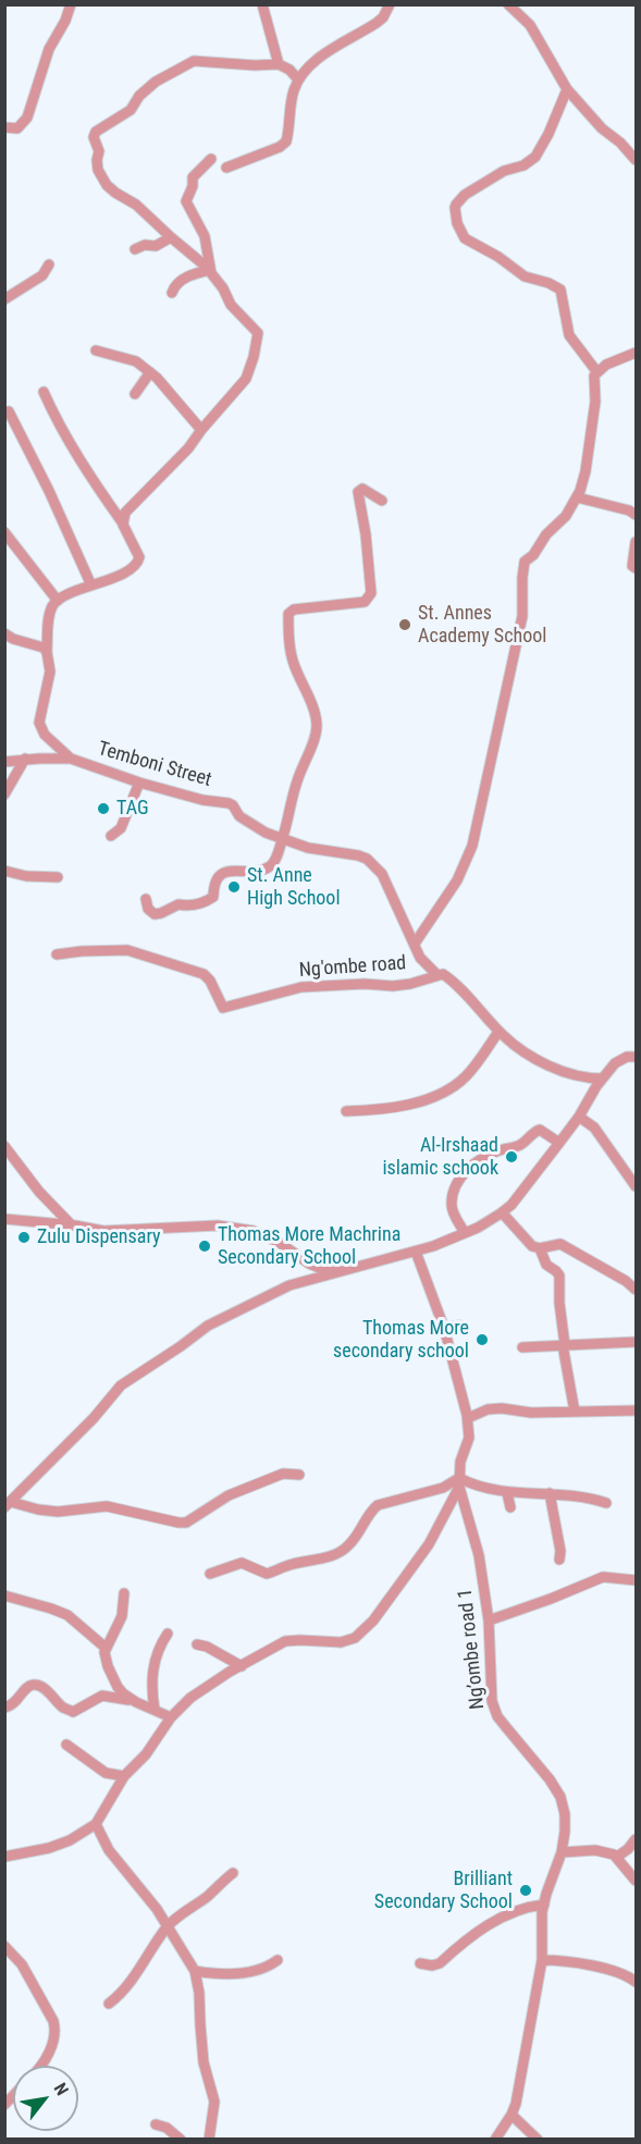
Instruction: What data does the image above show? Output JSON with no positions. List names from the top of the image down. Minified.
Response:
{"streets":{"street":["Temboni Street","Ng'ombe road","Ng’ombe road 1"]},"crossings":[["Temboni Street","Ng'ombe road"]],"places":["St. Annes Academy School","TAG","St. Anne High School","Al-Irshaad islamic schook","Zulu Dispensary","Thomas More Machrina Secondary School","Thomas More secondary school","Brilliant Secondary School"],"north":"top right"}
